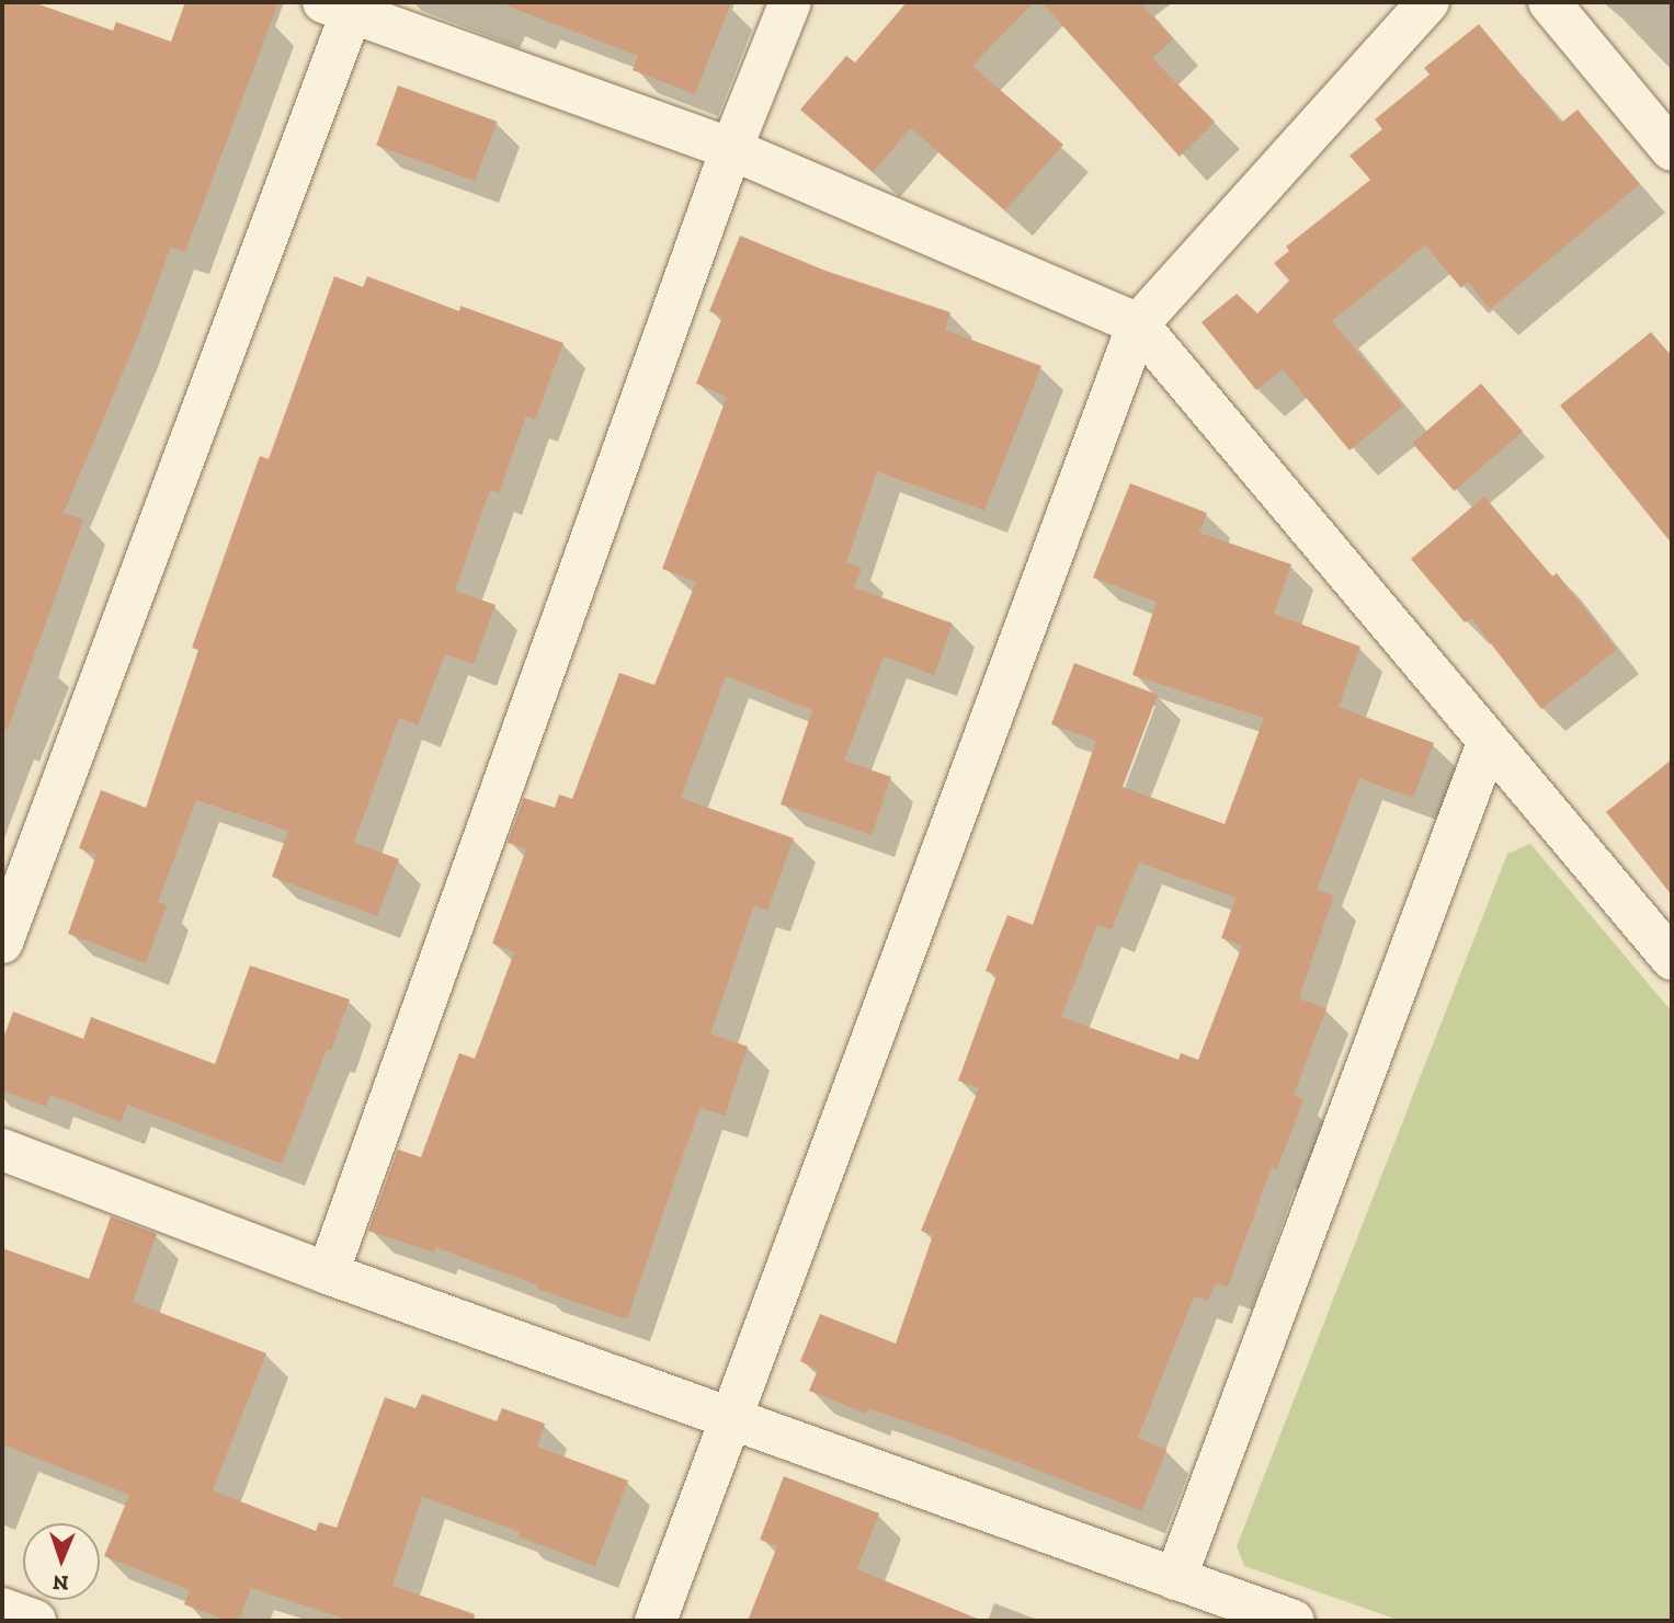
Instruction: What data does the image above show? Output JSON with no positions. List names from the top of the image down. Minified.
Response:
{"north":"bottom"}
